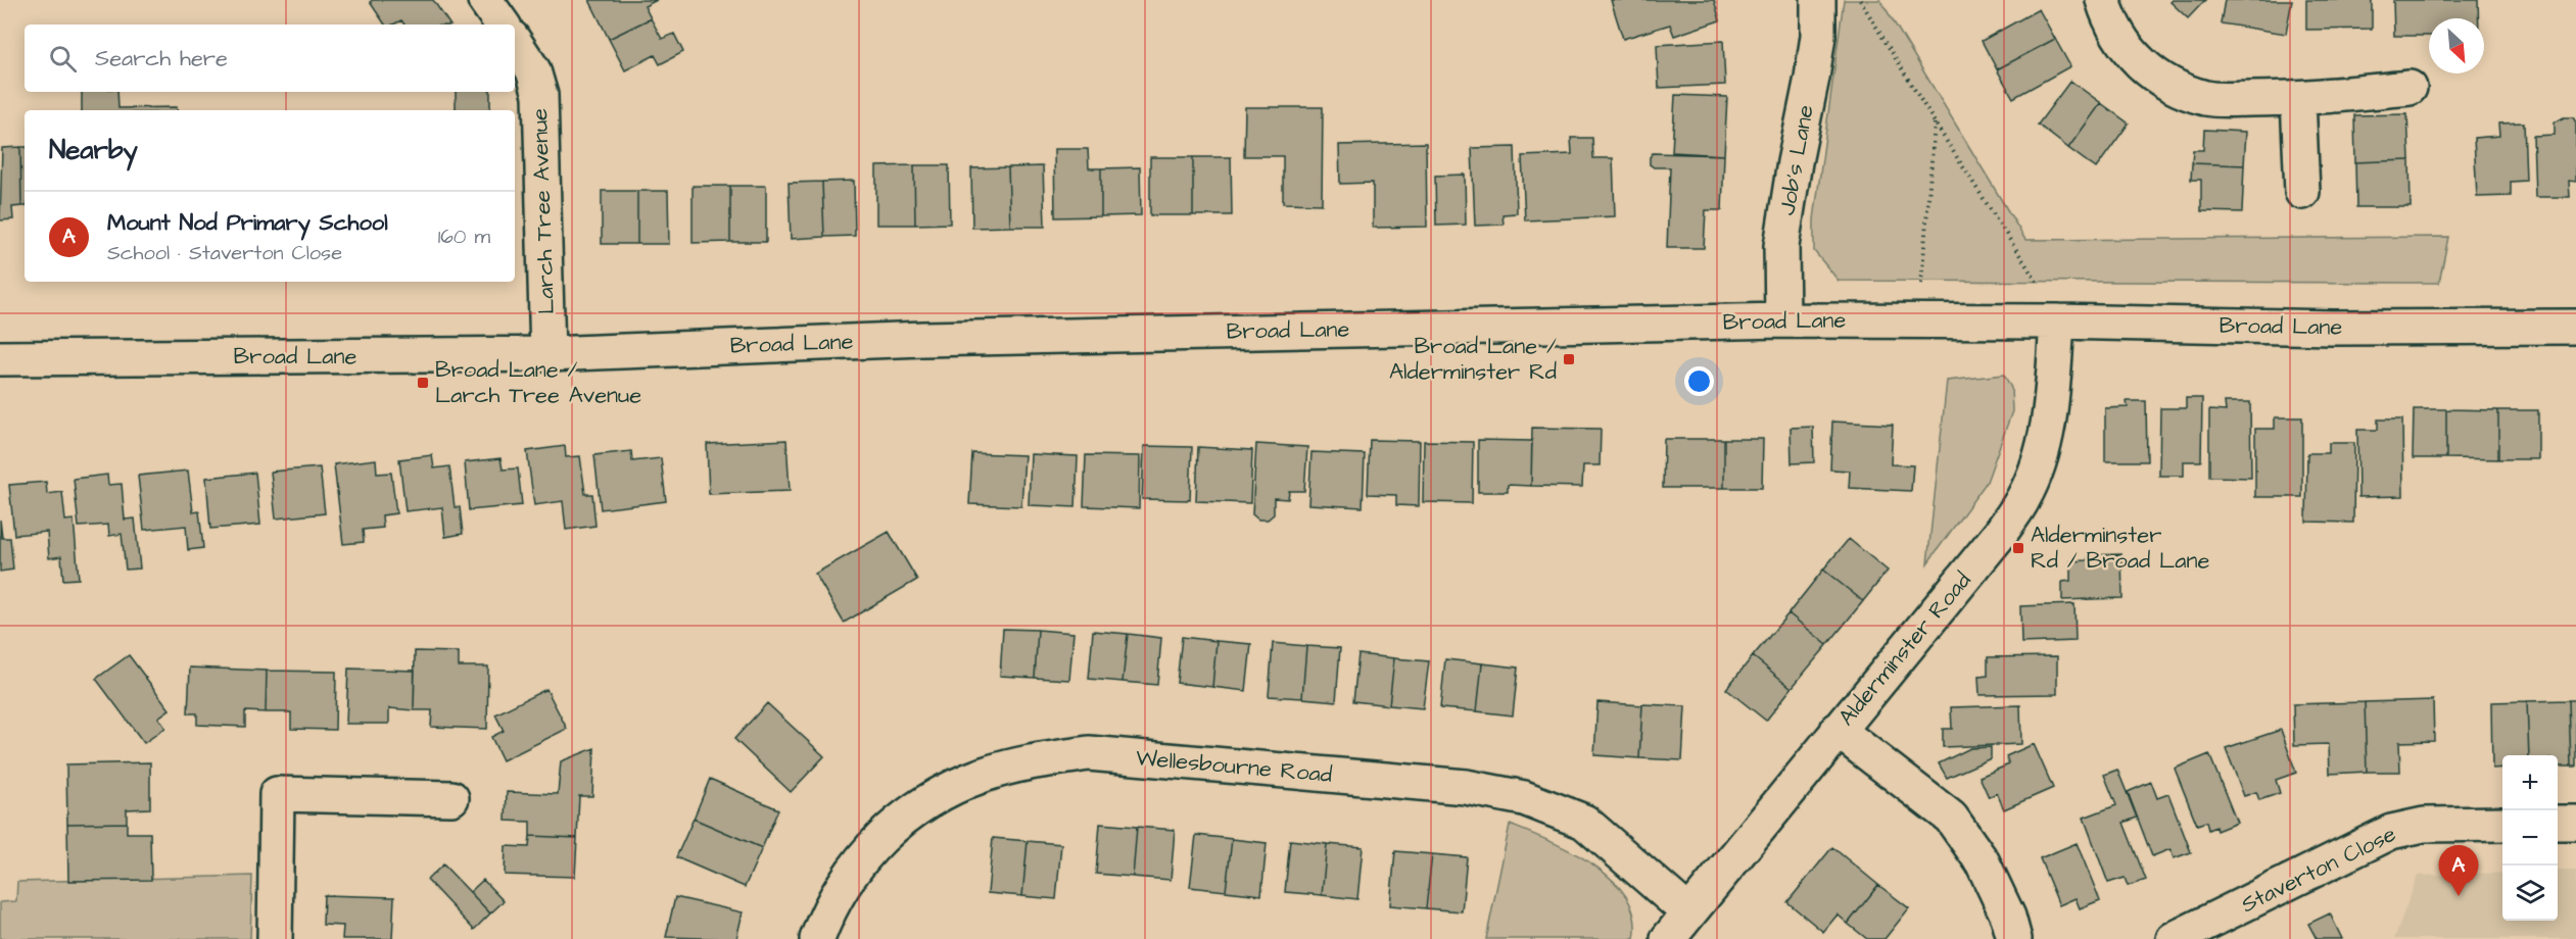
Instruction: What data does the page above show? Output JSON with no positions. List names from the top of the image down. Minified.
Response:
{"streets":{"street":["Job's Lane","Larch Tree Avenue","Broad Lane","Alderminster Road","Wellesbourne Road","Staverton Close"]},"crossings":[["Job's Lane","Broad Lane"],["Larch Tree Avenue","Broad Lane"],["Broad Lane","Alderminster Road"],["Alderminster Road","Wellesbourne Road"]],"places":{"transit":["Broad Lane / Alderminster Rd","Broad Lane / Larch Tree Avenue","Alderminster Rd / Broad Lane"]},"north":"bottom right","page":{"search":"Search here","heading":"Nearby","list":[{"mark":"A","name":"Mount Nod Primary School","note":"School · Staverton Close","value":"160 m"}],"map_buttons":["+","−"],"pins":"A"}}
